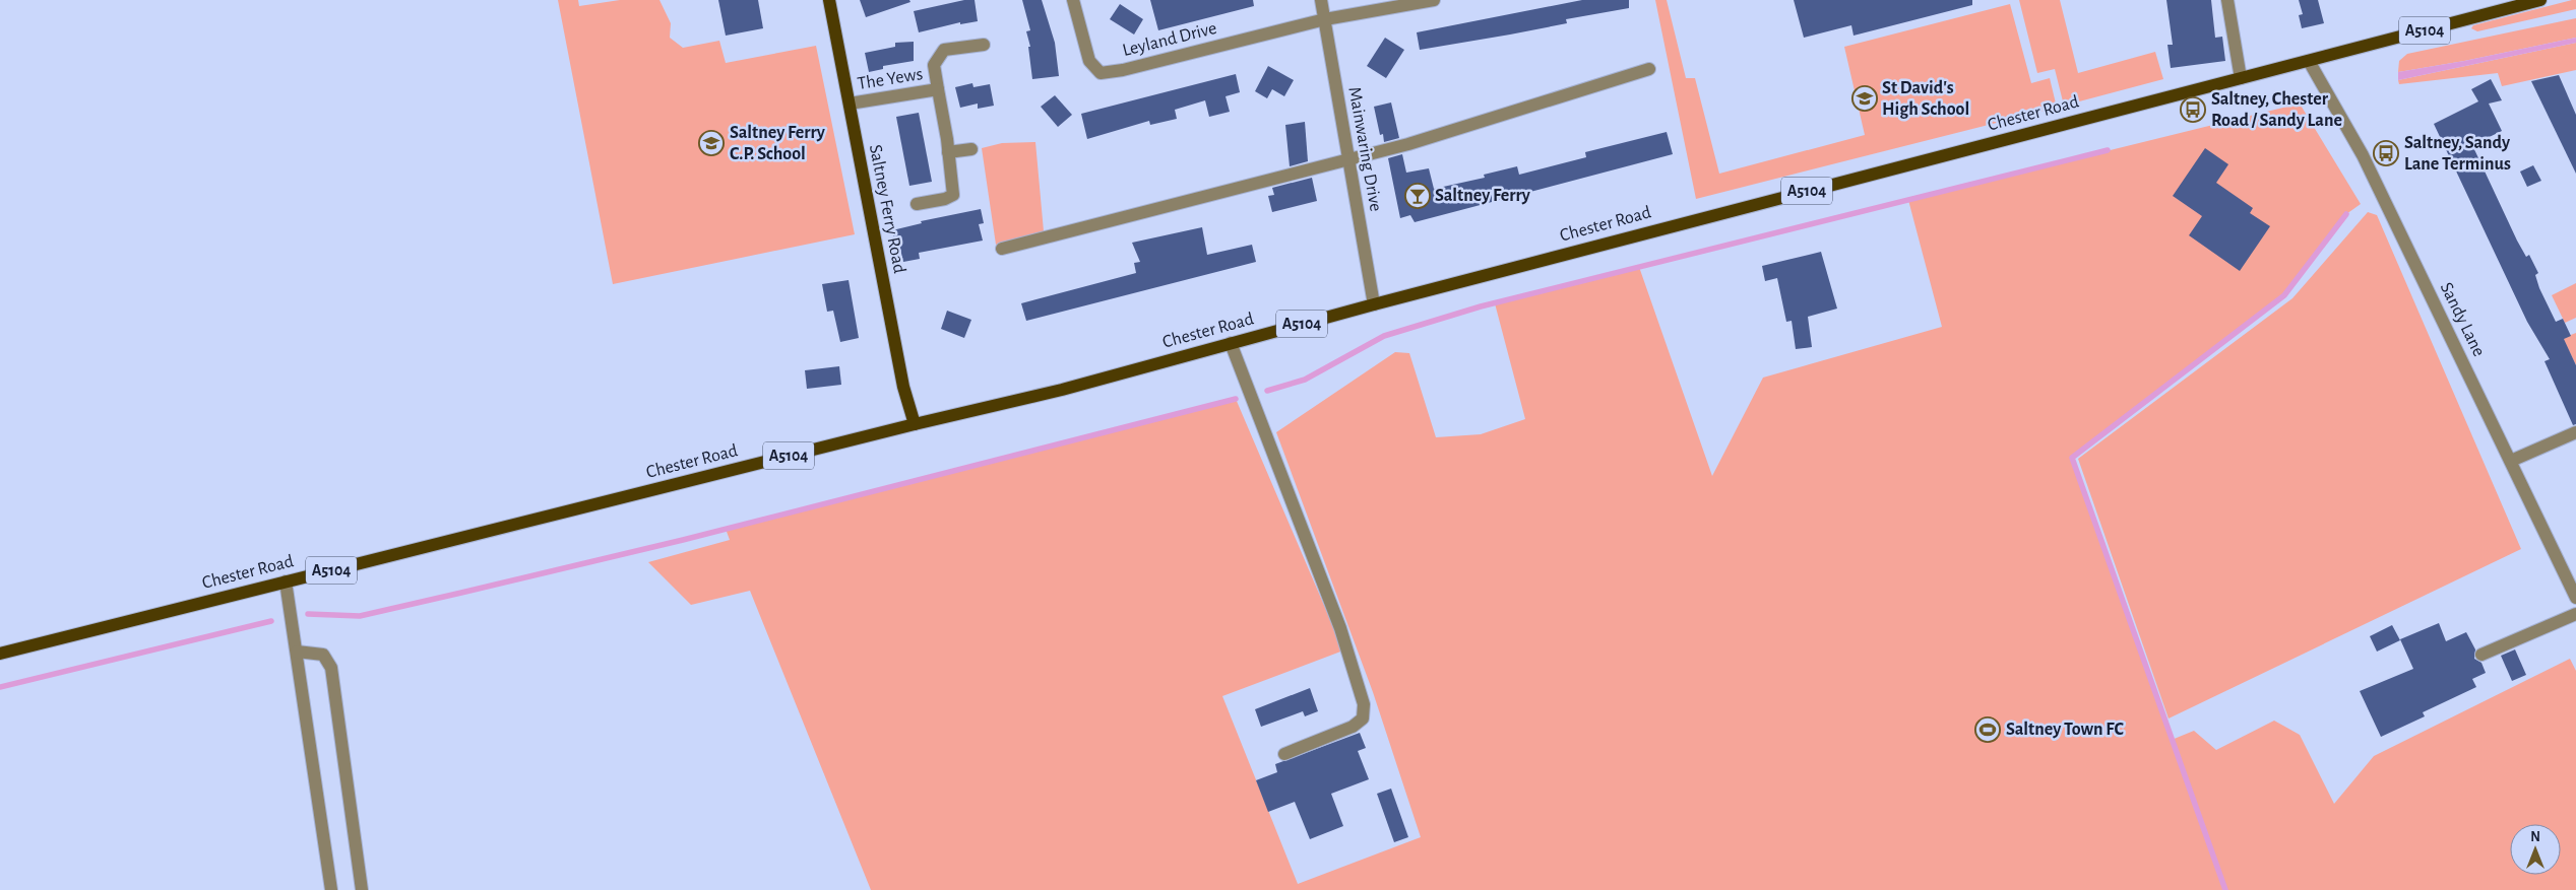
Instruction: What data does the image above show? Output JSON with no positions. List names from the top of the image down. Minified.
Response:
{"streets":{"main road":["A5104","Chester Road","Saltney Ferry Road"],"street":["Leyland Drive","The Yews","Mainwaring Drive","Sandy Lane"]},"crossings":[["Leyland Drive","Mainwaring Drive"],["The Yews","Saltney Ferry Road"],["Chester Road","Mainwaring Drive"],["Chester Road","Saltney Ferry Road"],["Chester Road","Sandy Lane"]],"places":{"school or university":["St David's High School","Saltney Ferry C.P. School"],"bus stop":["Saltney, Chester Road / Sandy Lane","Saltney, Sandy Lane Terminus"],"bar":["Saltney Ferry"],"sports":["Saltney Town FC"]},"north":"top"}
